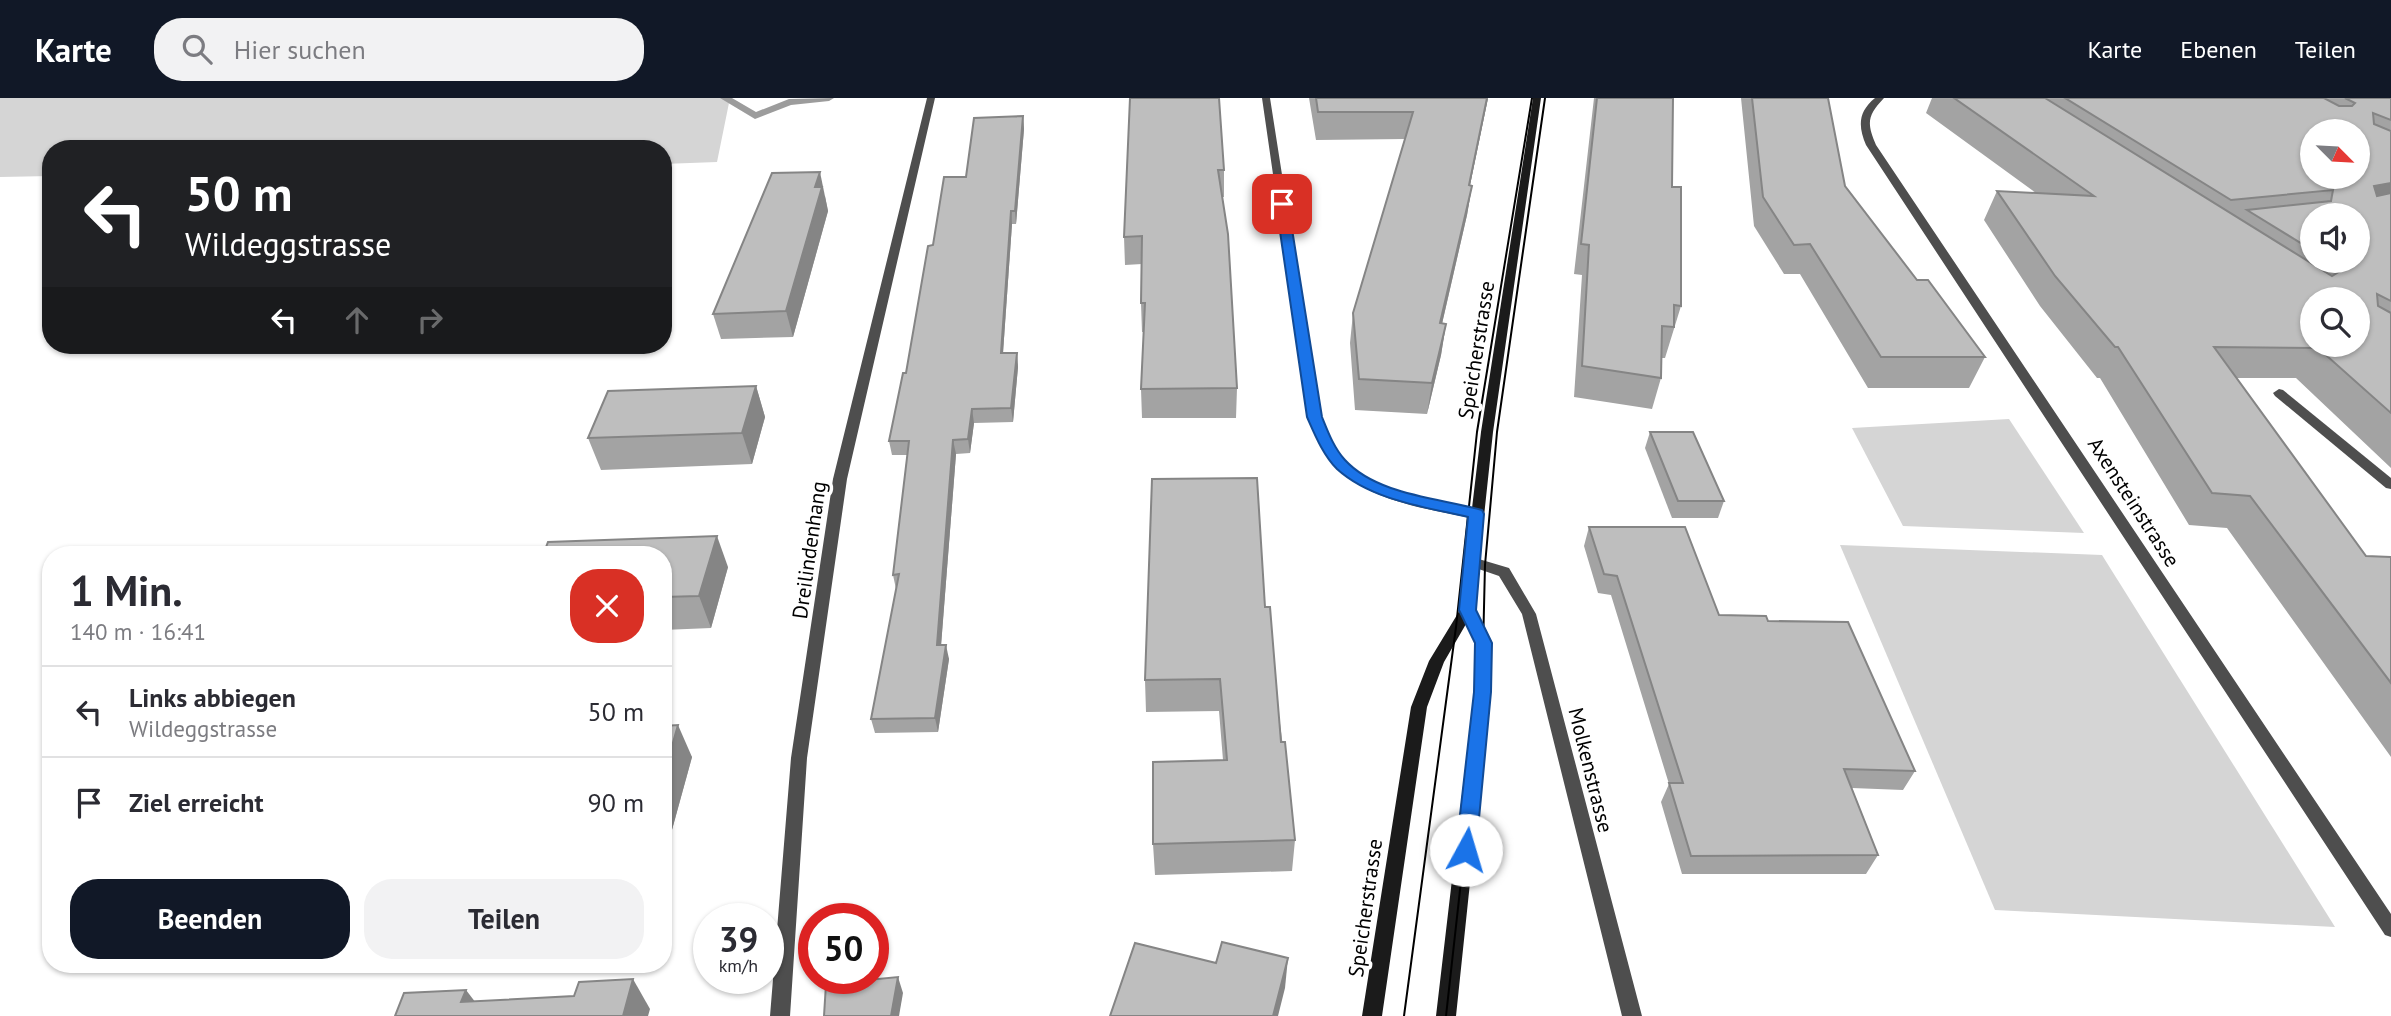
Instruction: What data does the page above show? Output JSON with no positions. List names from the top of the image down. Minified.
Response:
{"streets":{"main road":["Speicherstrasse"],"street":["Axensteinstrasse","Dreilindenhang","Molkenstrasse"]},"crossings":[["Speicherstrasse","Molkenstrasse"]],"north":"bottom right","page":{"header":"Karte","search":"Hier suchen","nav":["Karte","Ebenen","Teilen"],"turn":["50 m","Wildeggstrasse"],"heading":["1 Min.","140 m · 16:41"],"list":[{"name":"Links abbiegen","note":"Wildeggstrasse","value":"50 m"},{"name":"Ziel erreicht","value":"90 m"}],"buttons":["Beenden","Teilen"],"speed":"39 km/h","limit":"50"}}
